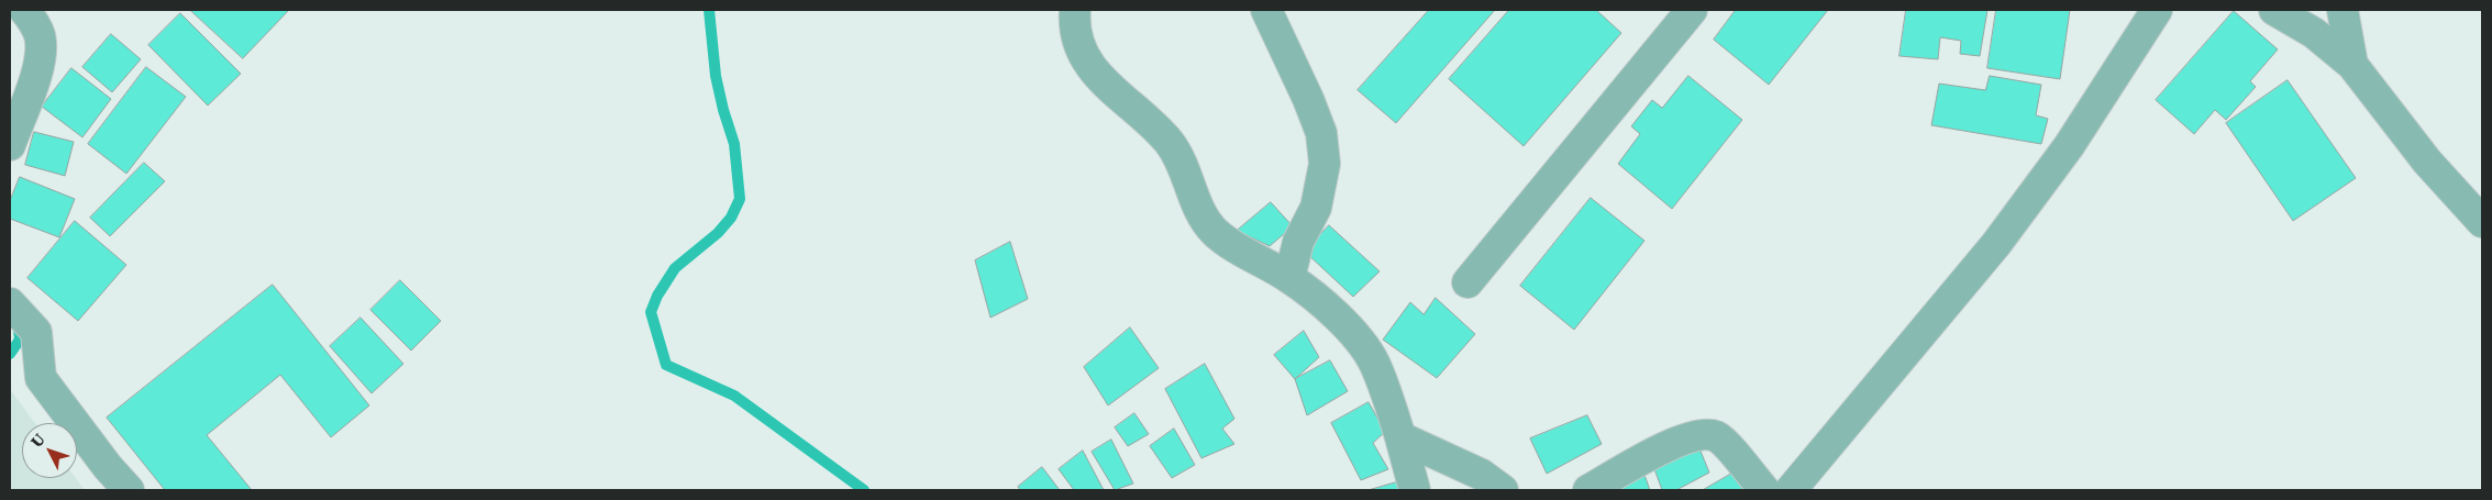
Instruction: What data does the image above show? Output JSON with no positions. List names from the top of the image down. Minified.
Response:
{"north":"top left"}
